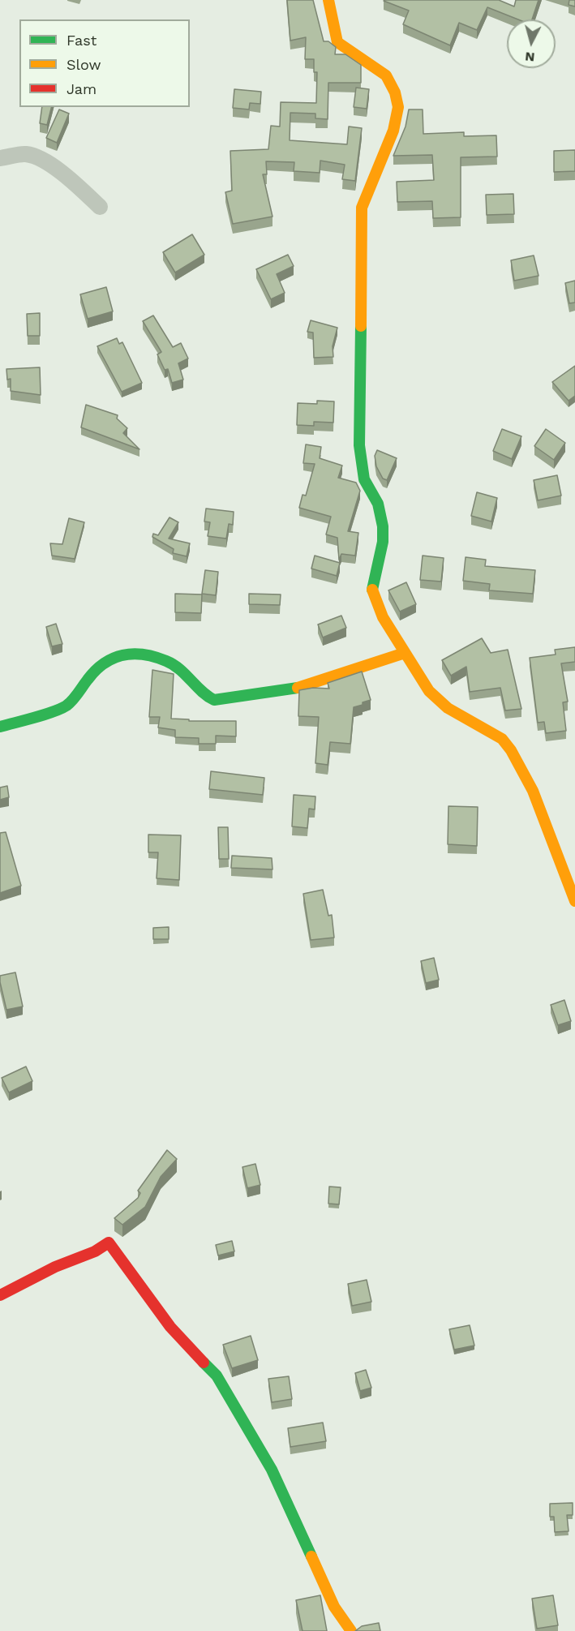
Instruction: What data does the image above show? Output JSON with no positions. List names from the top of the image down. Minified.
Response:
{"legend":["Fast","Slow","Jam"],"north":"bottom"}
